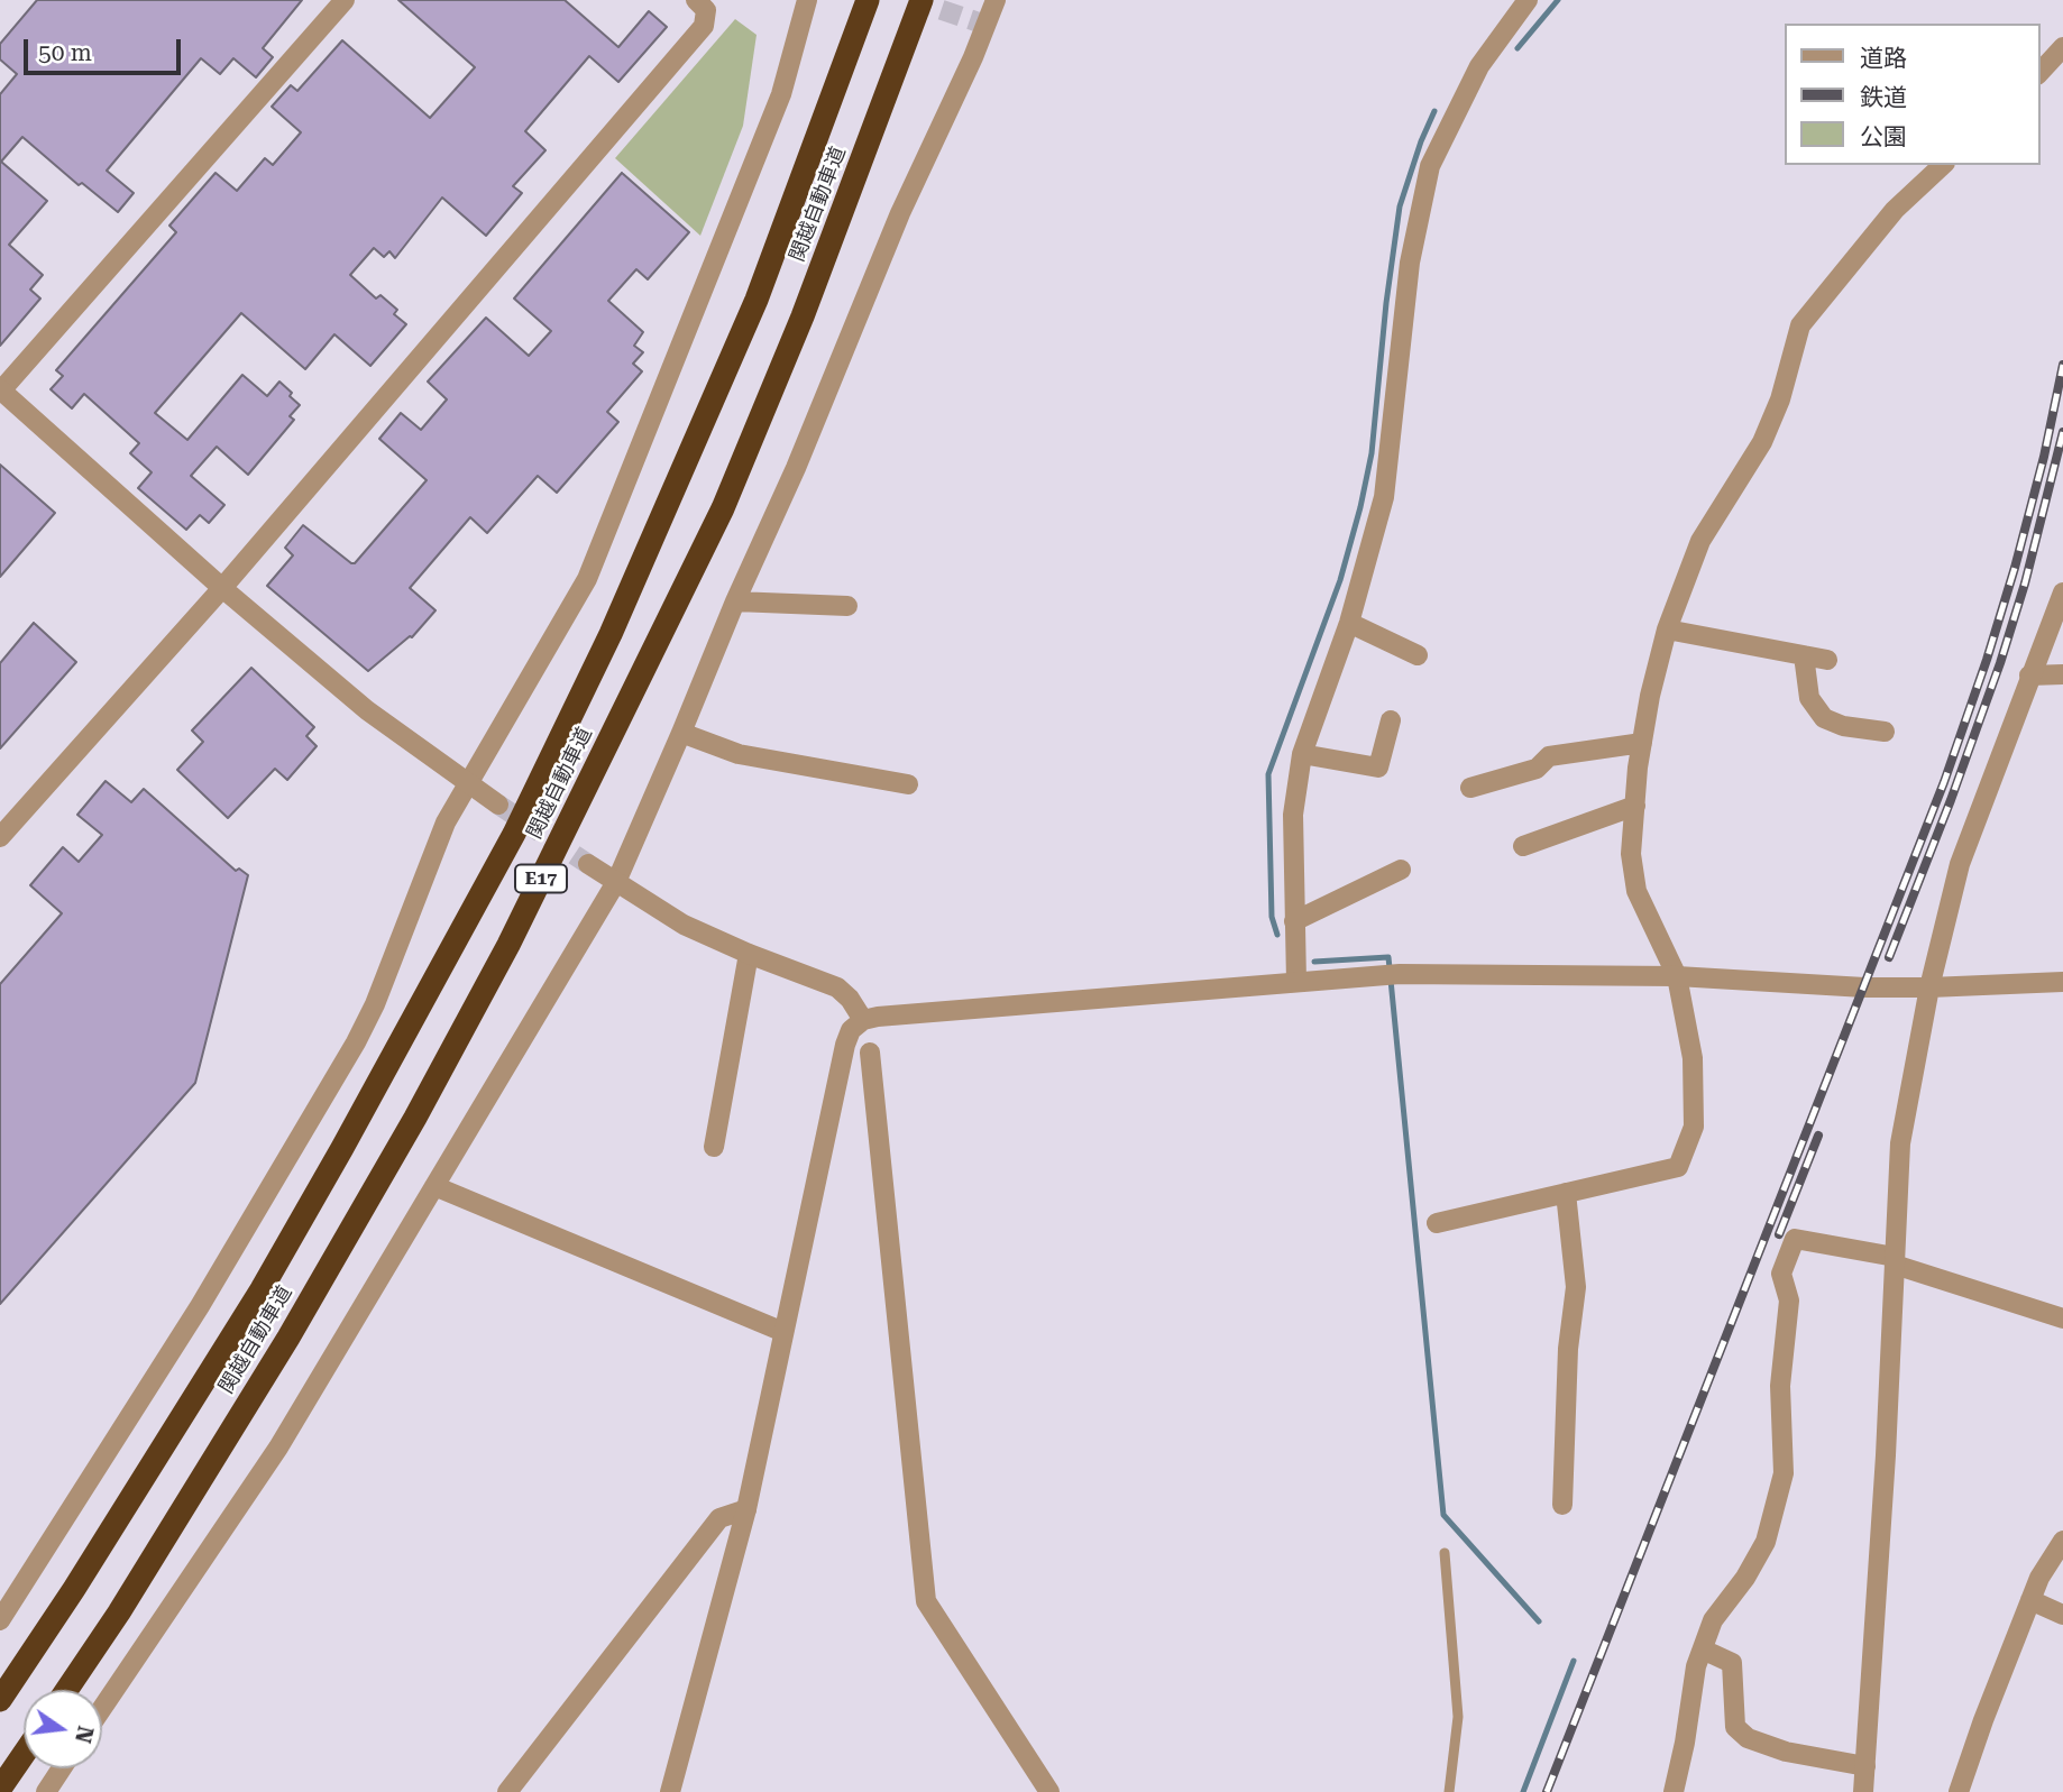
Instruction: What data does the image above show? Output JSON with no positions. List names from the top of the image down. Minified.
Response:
{"streets":{"highway":["関越自動車道","E17"]},"legend":["道路","鉄道","公園"],"scale_bar":"50 m","north":"right"}
